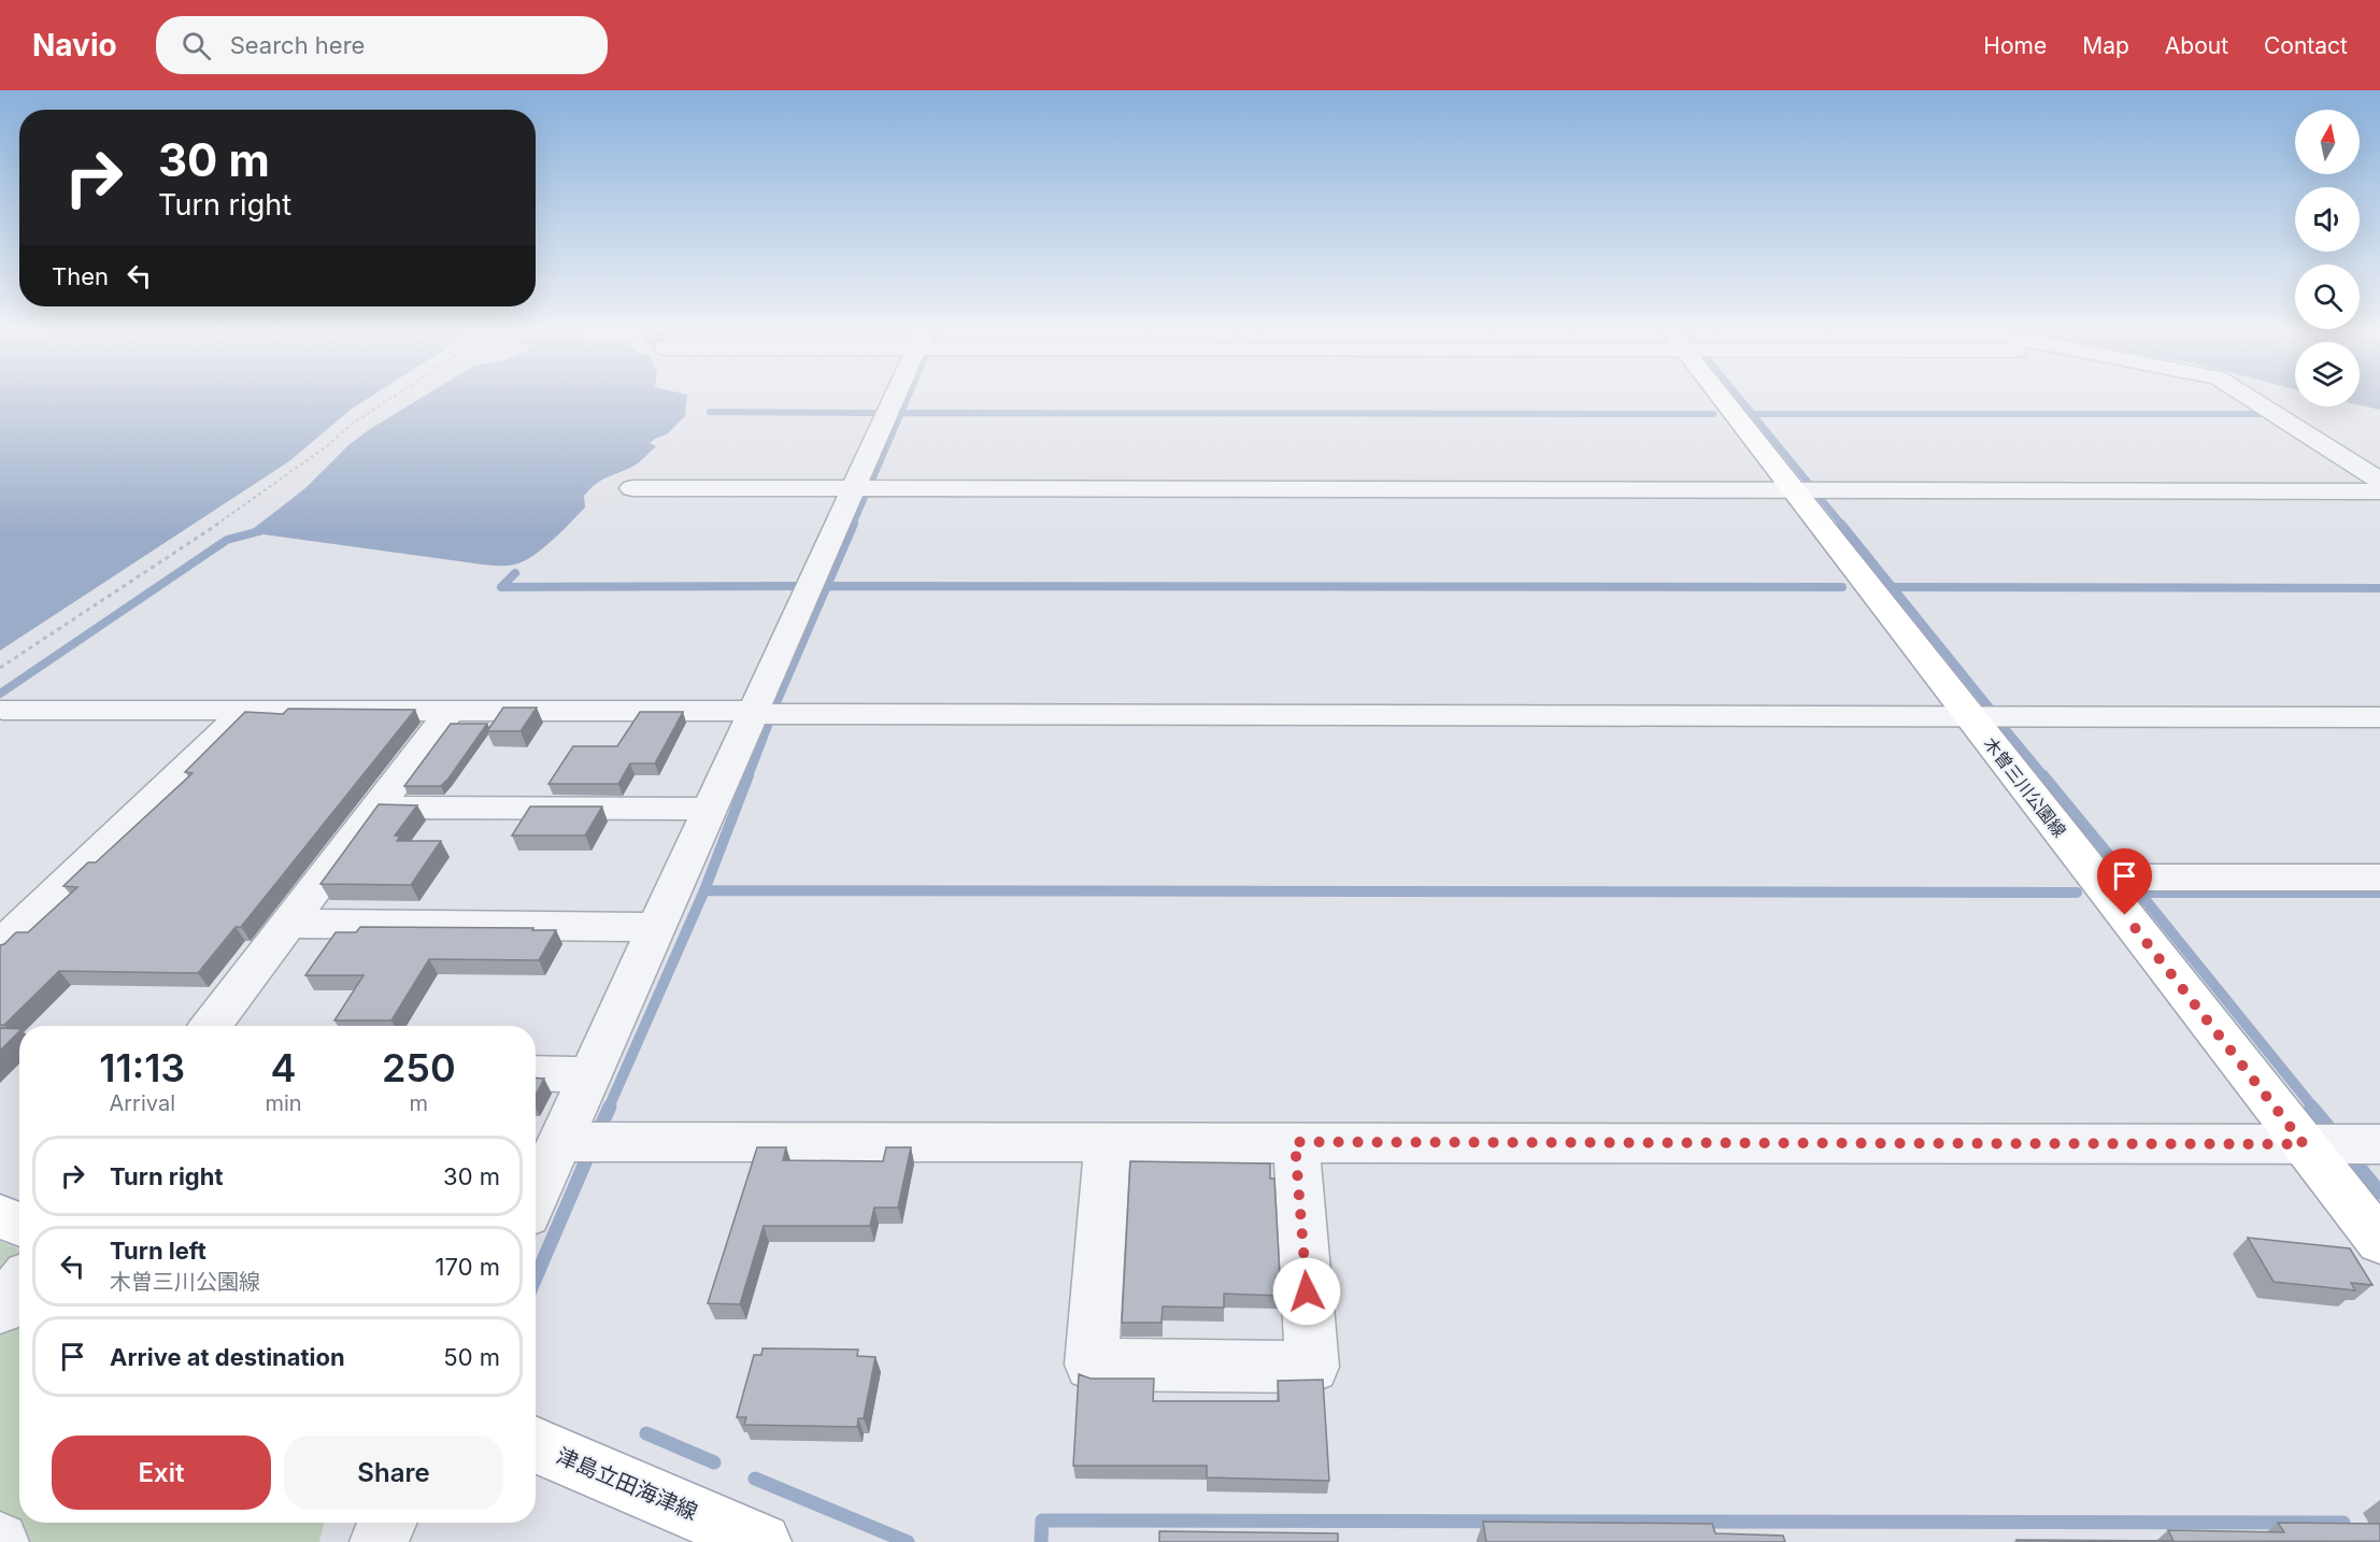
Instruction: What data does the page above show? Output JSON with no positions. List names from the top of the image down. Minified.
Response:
{"streets":{"main road":["木曽三川公園線","津島立田海津線"]},"north":"top","page":{"header":"Navio","search":"Search here","nav":["Home","Map","About","Contact"],"turn":["30 m","Turn right"],"then":"Then","eta":["11:13","Arrival","4","min","250","m"],"list":[{"name":"Turn right","value":"30 m"},{"name":"Turn left","note":"木曽三川公園線","value":"170 m"},{"name":"Arrive at destination","value":"50 m"}],"buttons":["Exit","Share"]}}
